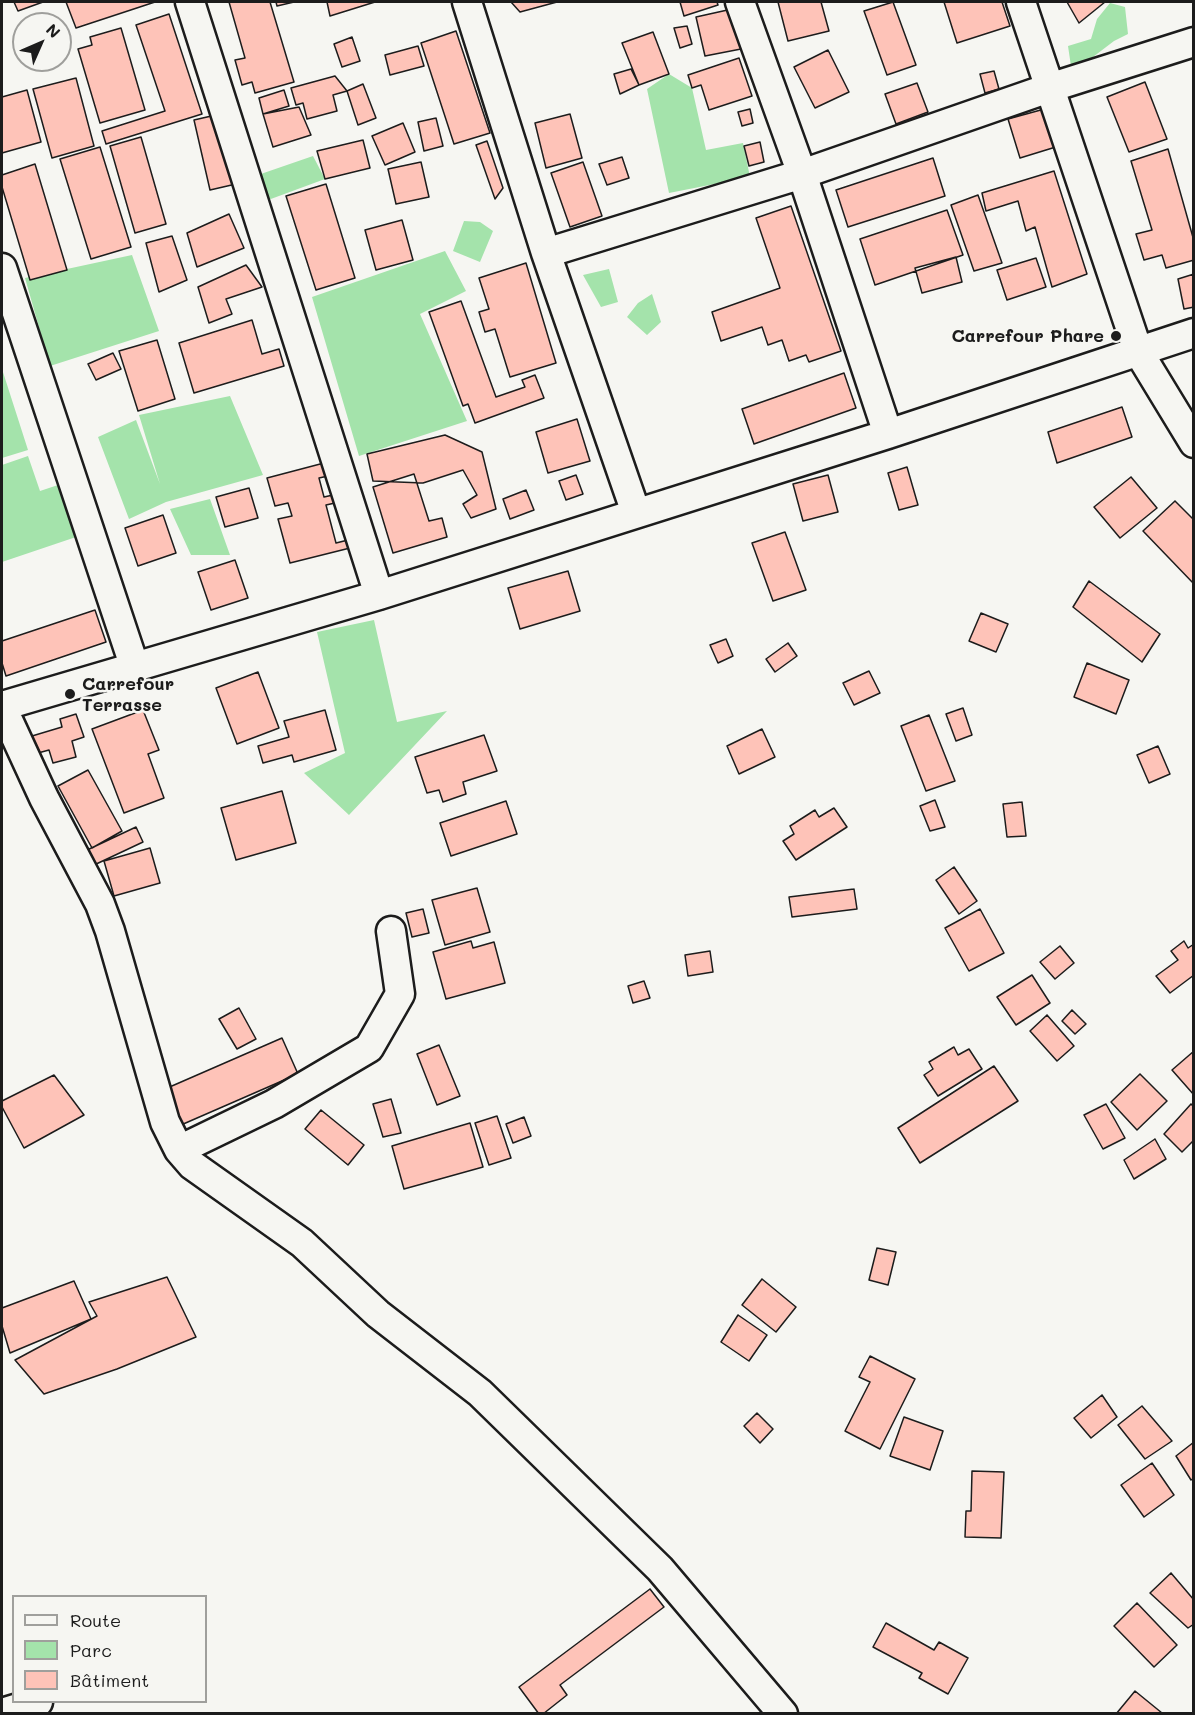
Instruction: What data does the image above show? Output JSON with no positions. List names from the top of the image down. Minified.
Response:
{"places":["Carrefour Phare","Carrefour Terrasse"],"legend":["Route","Parc","Bâtiment"],"north":"top right"}
